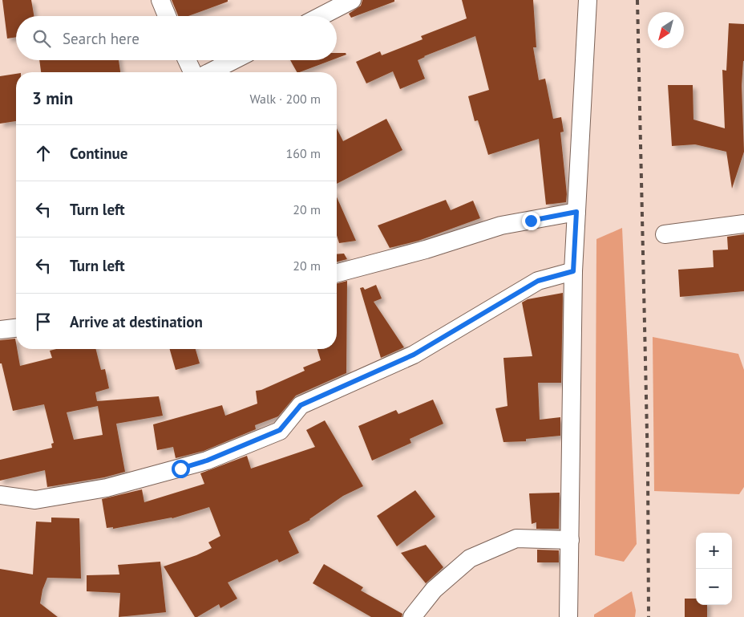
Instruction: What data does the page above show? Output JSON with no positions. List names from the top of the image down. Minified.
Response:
{"north":"bottom left","page":{"search":"Search here","heading":["3 min","Walk · 200 m"],"list":[["Continue","160 m"],["Turn left","20 m"],["Turn left","20 m"],"Arrive at destination"],"map_buttons":["+","−"]}}
